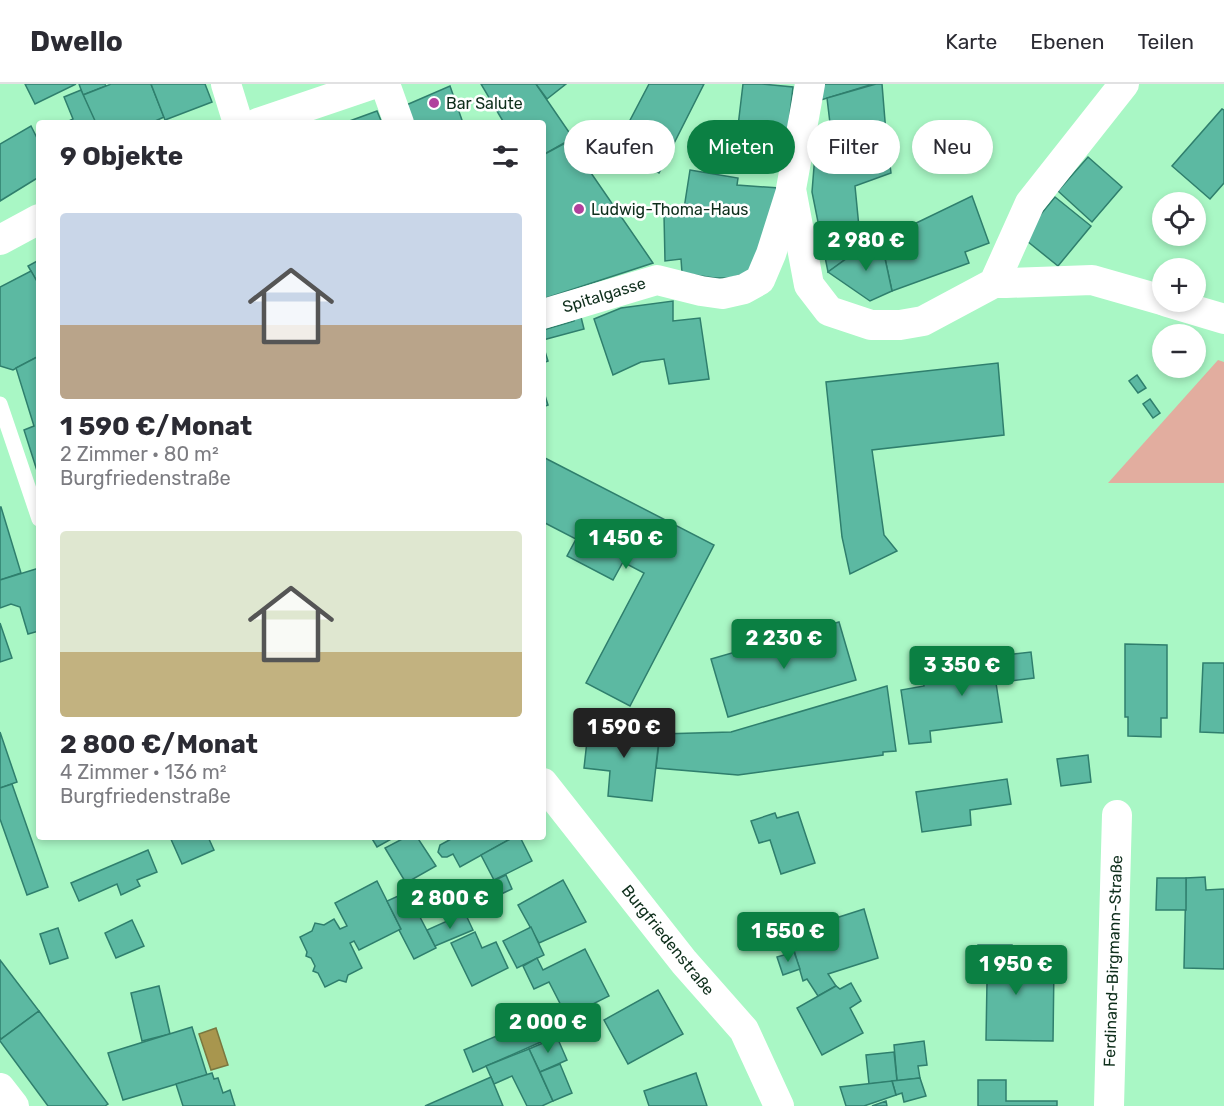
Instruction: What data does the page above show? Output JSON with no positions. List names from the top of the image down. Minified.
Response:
{"streets":{"street":["Spitalgasse","Burgfriedenstraße","Ferdinand-Birgmann-Straße"]},"places":["Bar Salute","Ludwig-Thoma-Haus"],"page":{"header":"Dwello","nav":["Karte","Ebenen","Teilen"],"chip":["Kaufen","Mieten","Filter","Neu"],"heading":"9 Objekte","map_buttons":["+","−"],"list":[{"name":"1 590 €/Monat","note":"2 Zimmer · 80 m² · Burgfriedenstraße"},{"name":"2 800 €/Monat","note":"4 Zimmer · 136 m² · Burgfriedenstraße"}],"price":["2 980 €","1 450 €","2 230 €","3 350 €","1 590 €","2 800 €","1 550 €","1 950 €","2 000 €"]}}
